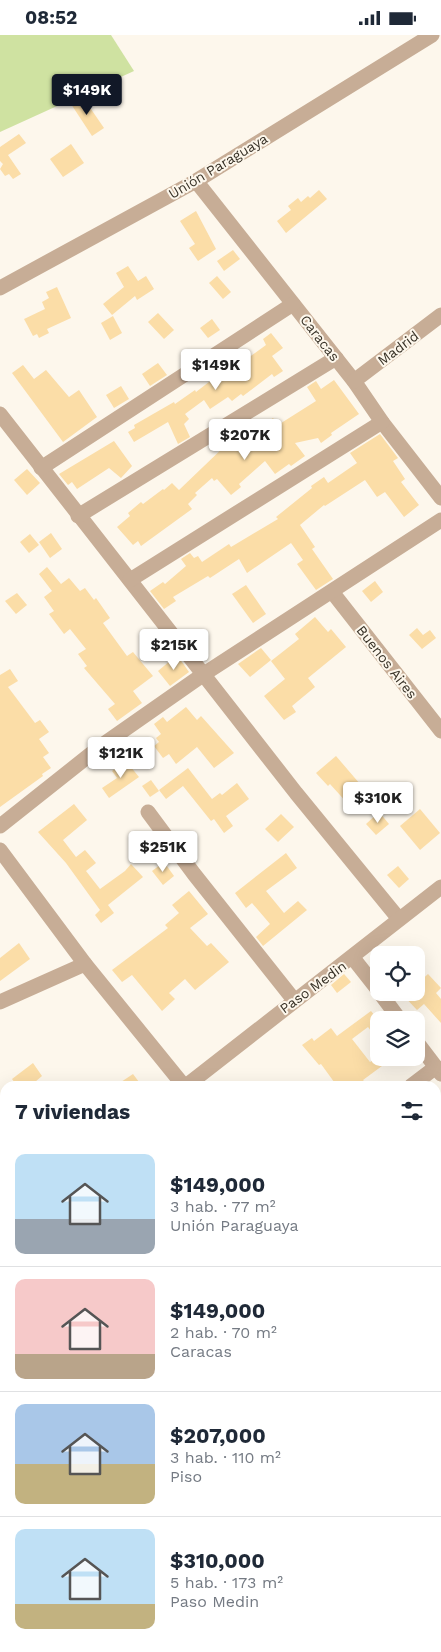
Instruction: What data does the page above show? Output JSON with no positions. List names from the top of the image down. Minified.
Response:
{"streets":{"street":["Unión Paraguaya","Caracas","Madrid","Buenos Aires","Paso Medin"]},"crossings":[["Unión Paraguaya","Caracas"],["Caracas","Madrid"]],"page":{"status":"08:52","price":["$149K","$149K","$207K","$215K","$121K","$310K","$251K"],"heading":"7 viviendas","list":[{"name":"$149,000","note":"3 hab. · 77 m² · Unión Paraguaya"},{"name":"$149,000","note":"2 hab. · 70 m² · Caracas"},{"name":"$207,000","note":"3 hab. · 110 m² · Piso"},{"name":"$310,000","note":"5 hab. · 173 m² · Paso Medin"}]}}
